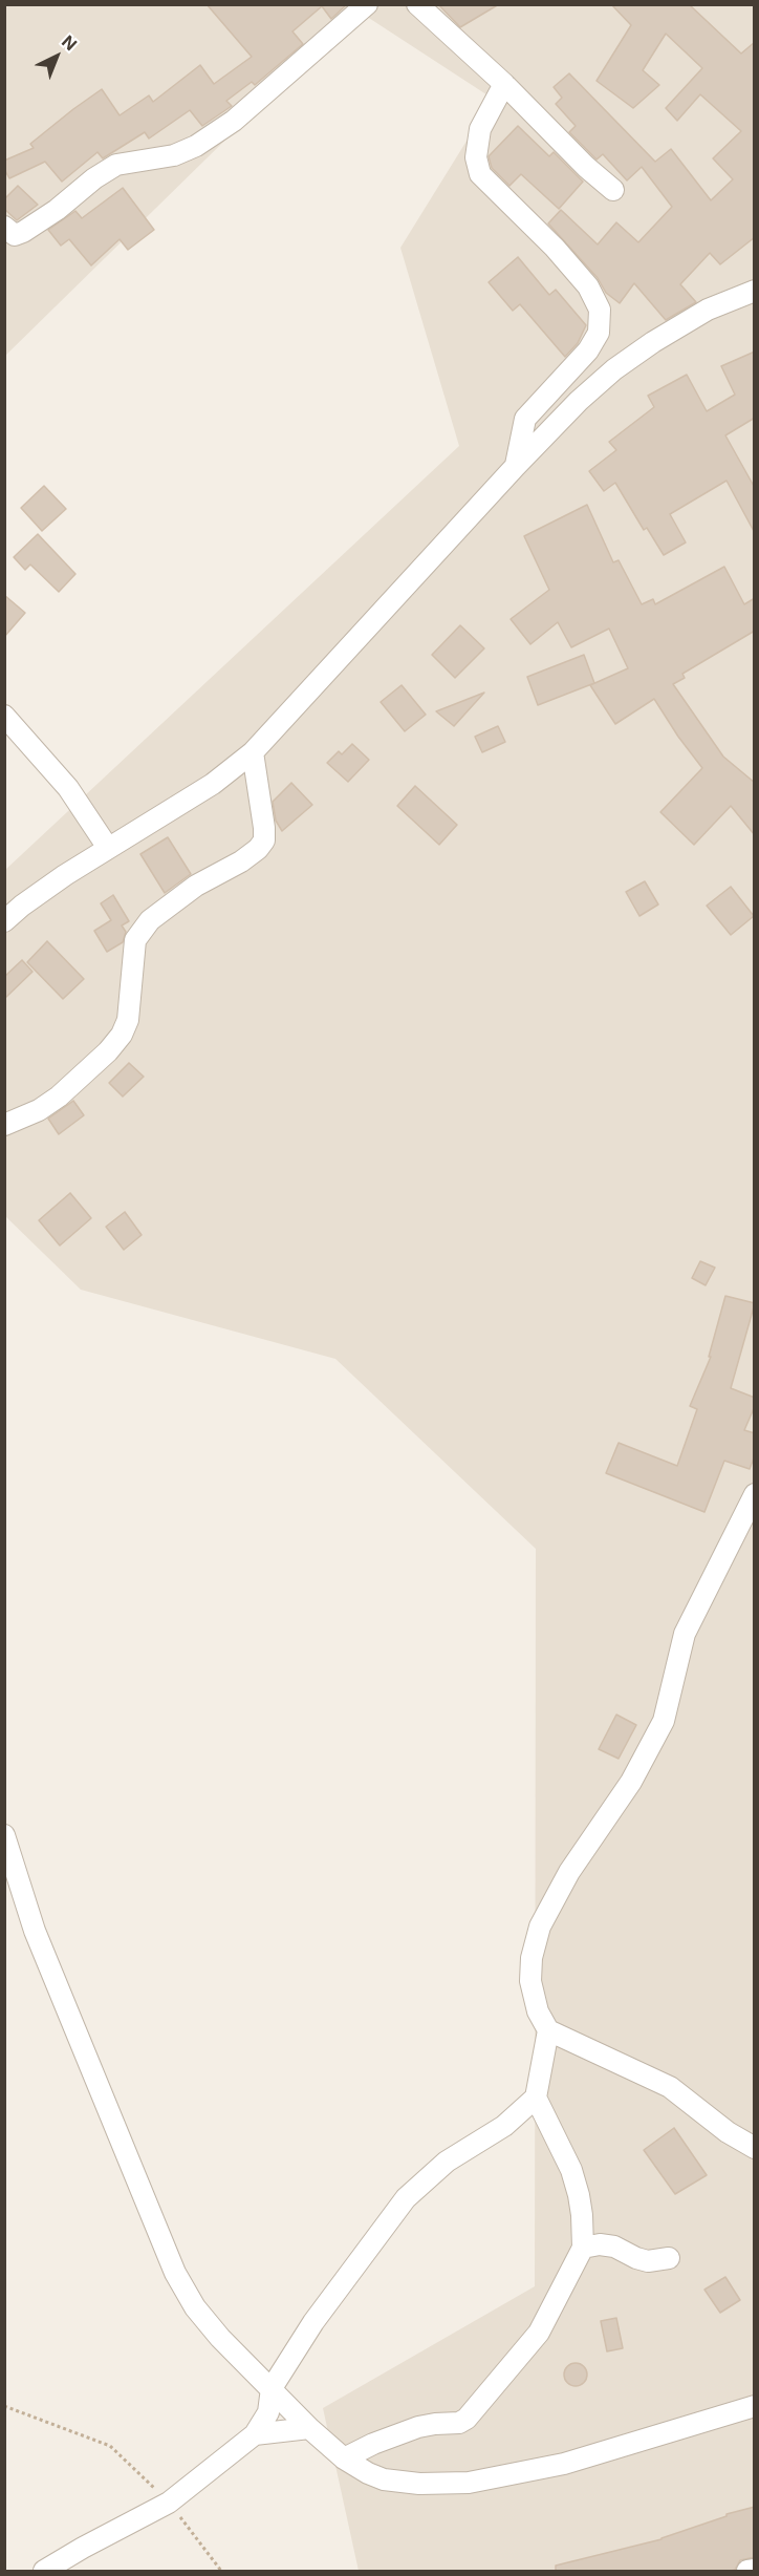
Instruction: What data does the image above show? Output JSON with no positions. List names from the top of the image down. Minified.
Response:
{"north":"top right"}
